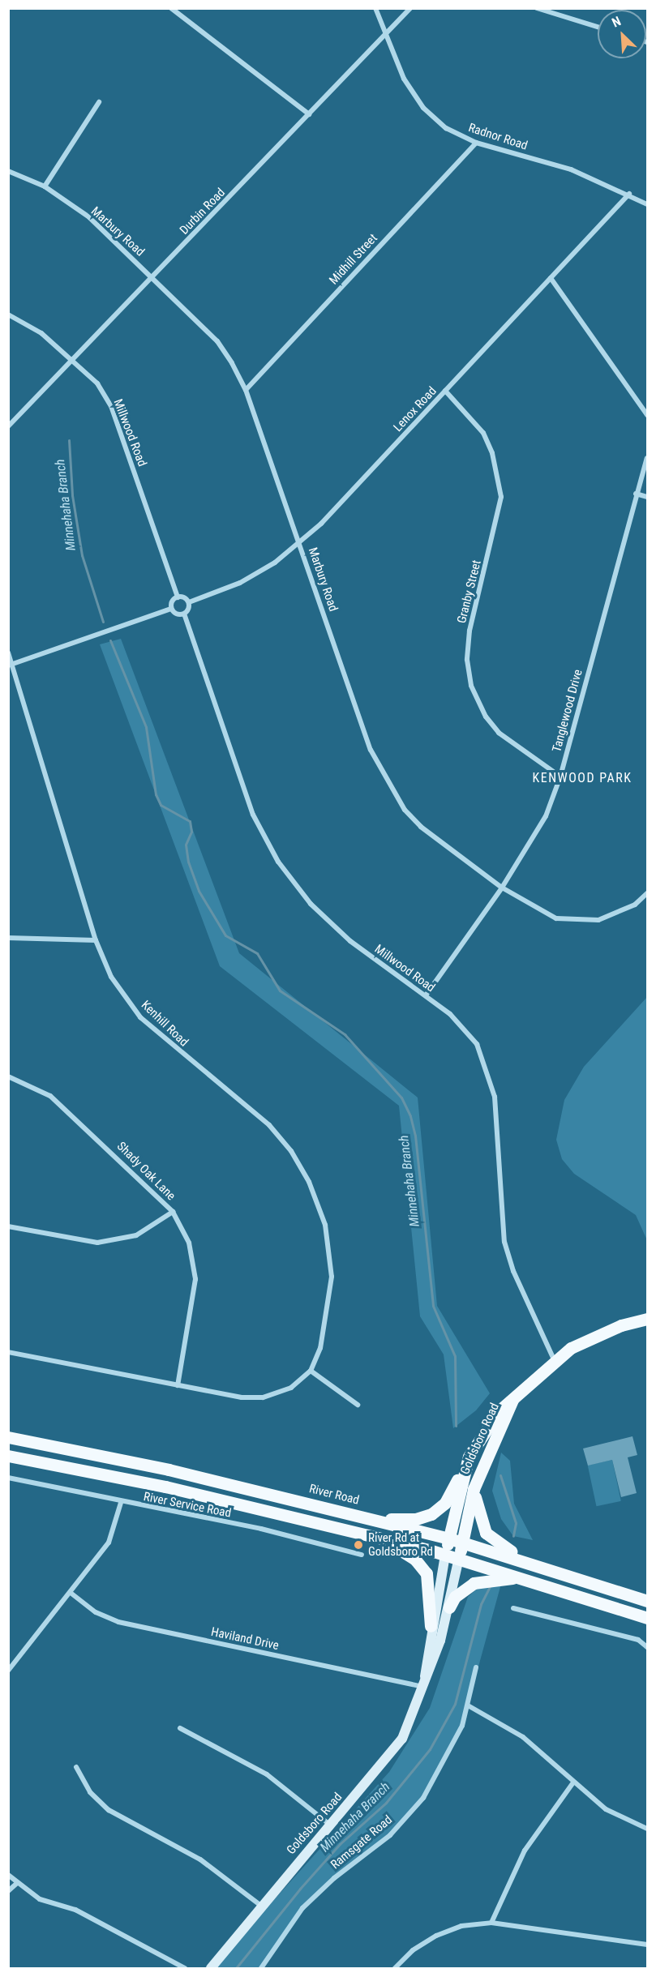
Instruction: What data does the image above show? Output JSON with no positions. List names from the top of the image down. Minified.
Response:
{"streets":{"main road":["Goldsboro Road","River Road"],"street":["Radnor Road","Durbin Road","Marbury Road","Midhill Street","Lenox Road","Millwood Road","Granby Street","Tanglewood Drive","Kenhill Road","Shady Oak Lane","River Service Road","Haviland Drive","Ramsgate Road"]},"crossings":[["Radnor Road","Durbin Road"],["Radnor Road","Midhill Street"],["Radnor Road","Lenox Road"],["Durbin Road","Marbury Road"],["Durbin Road","Millwood Road"],["Marbury Road","Midhill Street"],["Marbury Road","Lenox Road"],["Marbury Road","Tanglewood Drive"],["Lenox Road","Millwood Road"],["Lenox Road","Granby Street"],["Millwood Road","Tanglewood Drive"],["Millwood Road","Goldsboro Road"],["Granby Street","Tanglewood Drive"],["Goldsboro Road","River Road"],["Goldsboro Road","Haviland Drive"]],"districts":["KENWOOD PARK"],"water":["Minnehaha Branch"],"places":["River Rd at Goldsboro Rd"],"north":"top left"}
